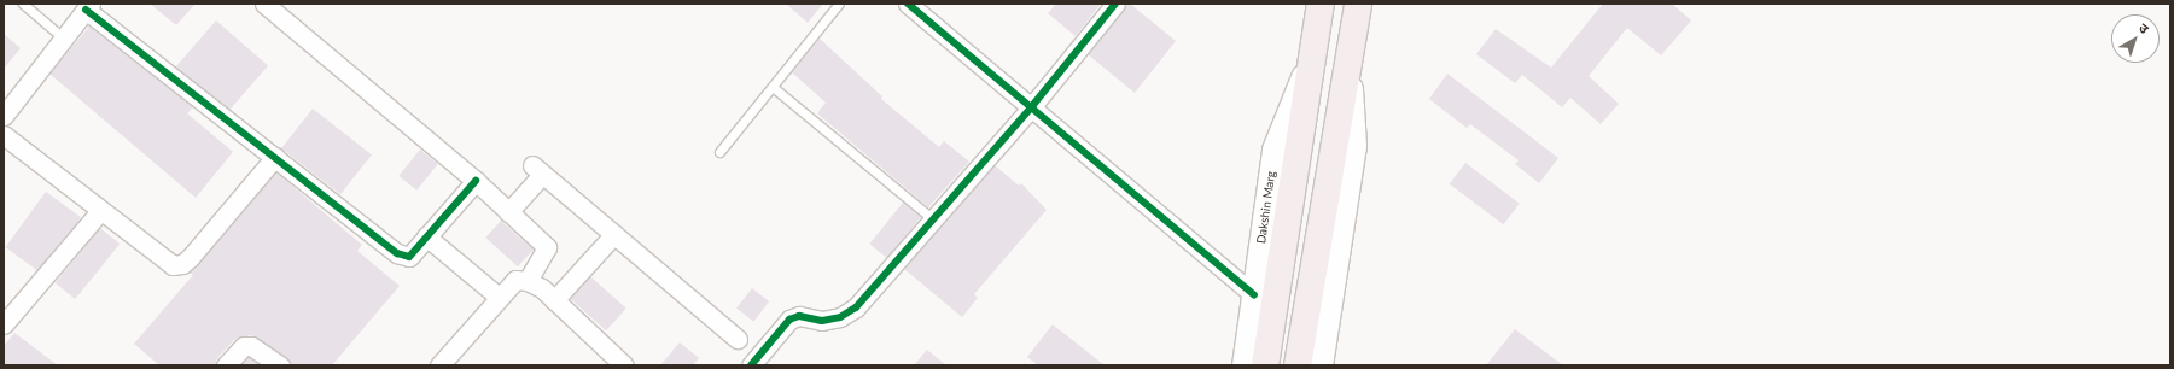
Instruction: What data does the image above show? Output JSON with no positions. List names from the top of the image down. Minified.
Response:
{"streets":{"highway":["Dakshin Marg"]},"north":"top right"}
